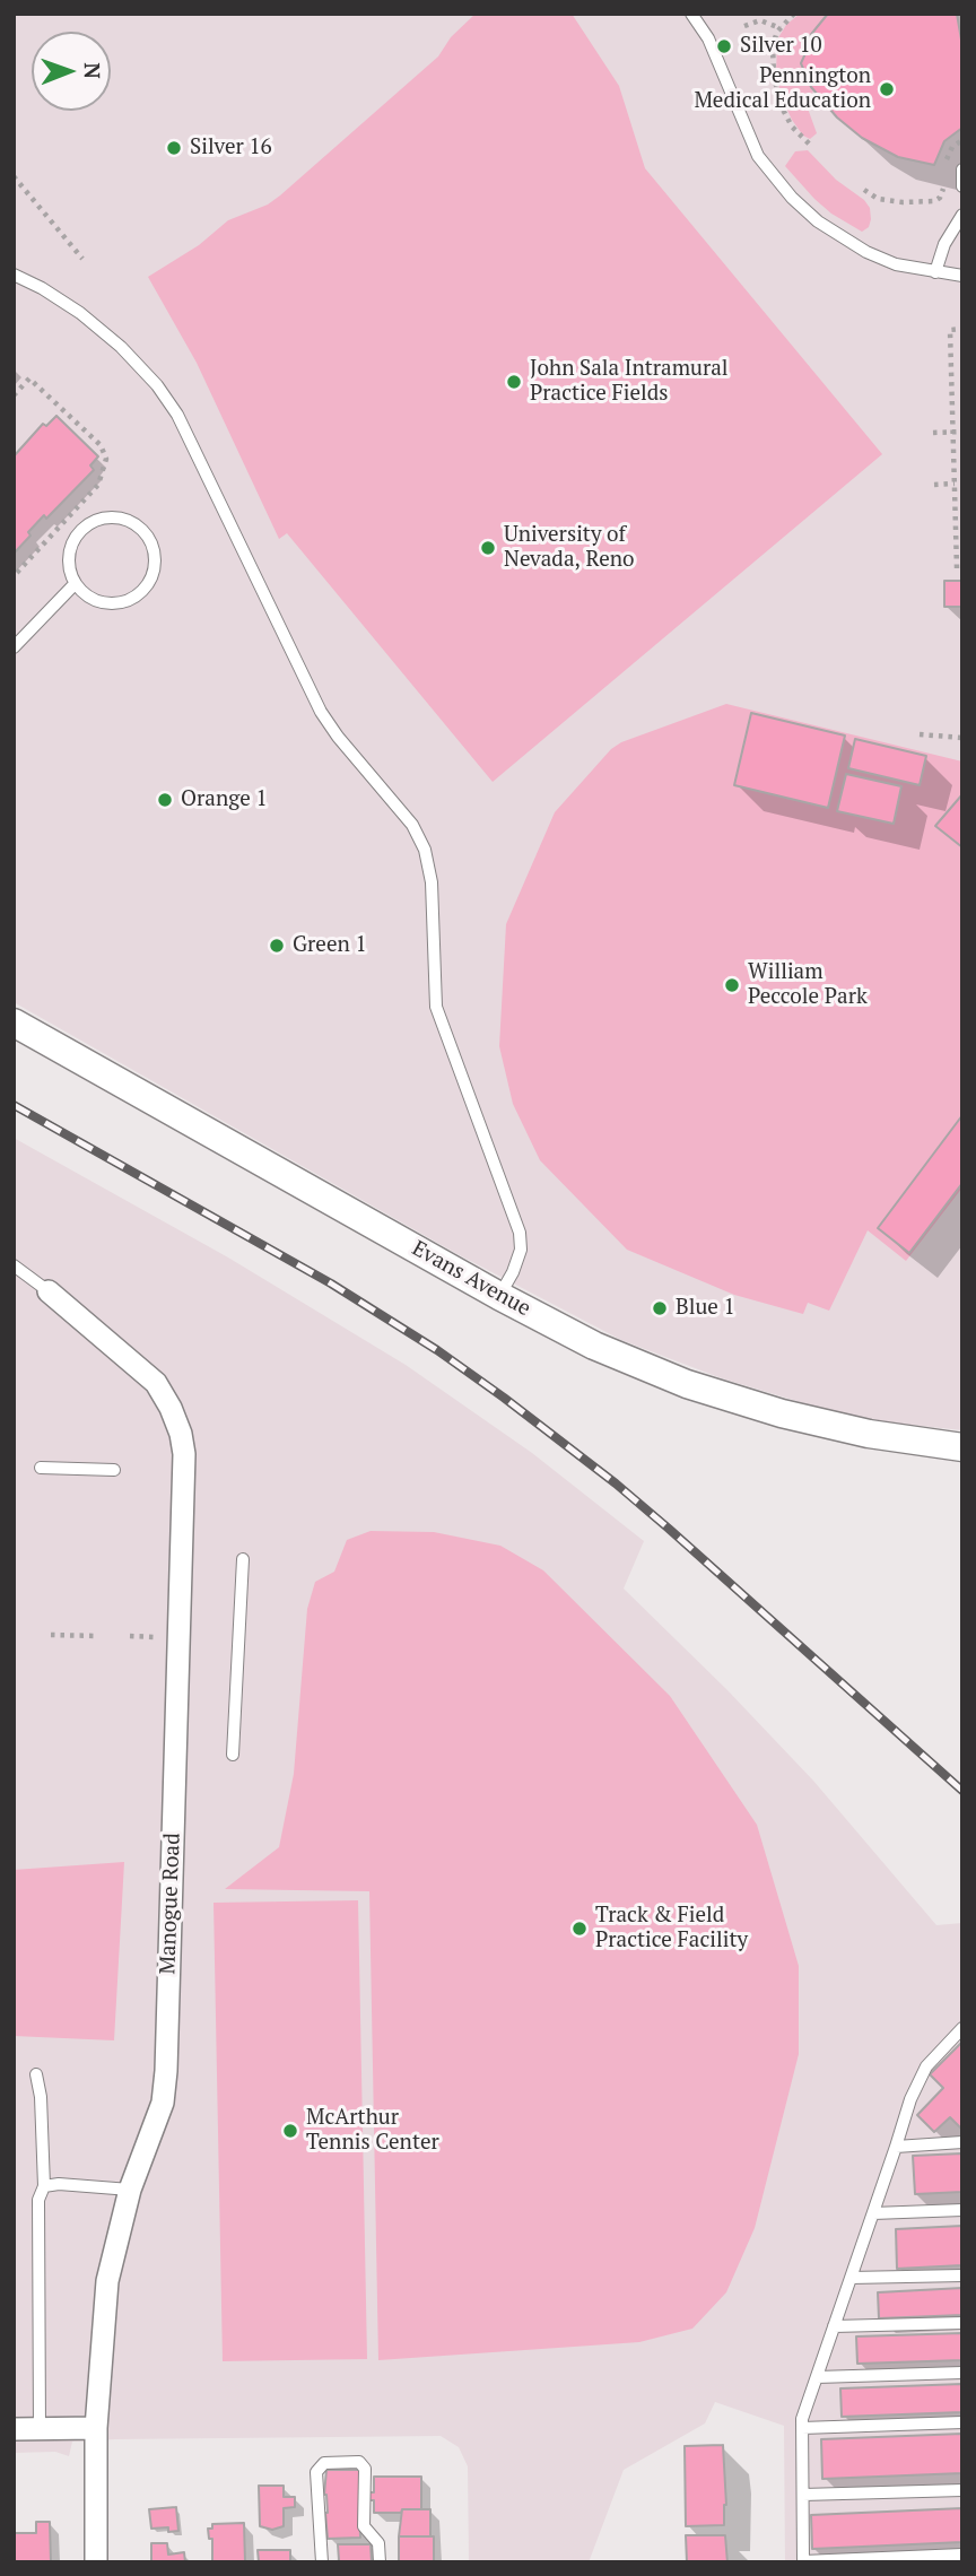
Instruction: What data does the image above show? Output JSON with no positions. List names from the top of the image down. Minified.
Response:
{"streets":{"street":["Evans Avenue","Manogue Road"]},"places":["Silver 10","Pennington Medical Education","Silver 16","John Sala Intramural Practice Fields","University of Nevada, Reno","Orange 1","Green 1","William Peccole Park","Blue 1","Track & Field Practice Facility","McArthur Tennis Center"],"north":"right"}
